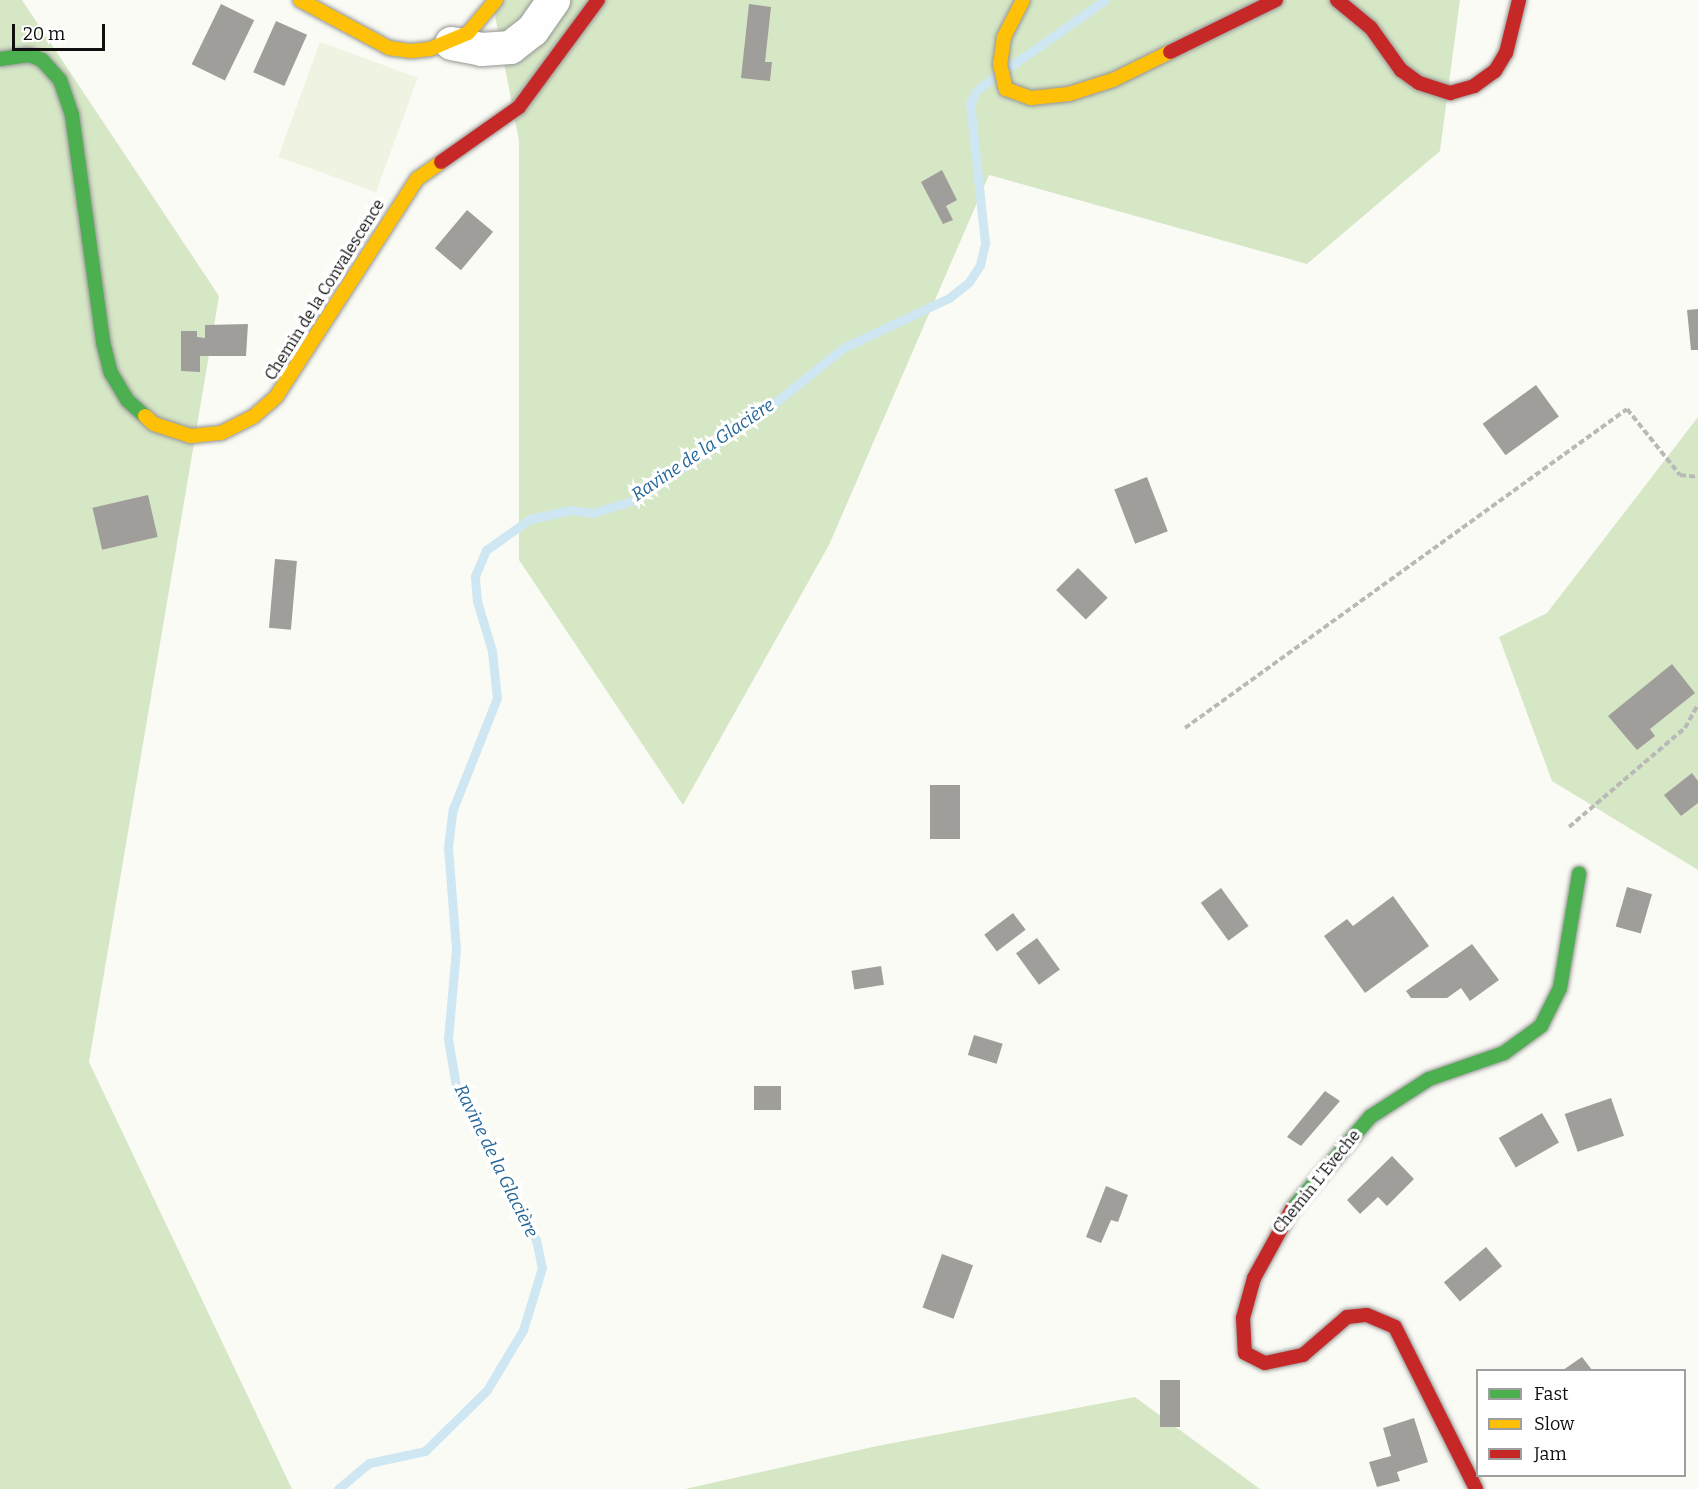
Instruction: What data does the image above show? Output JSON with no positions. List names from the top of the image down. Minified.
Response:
{"streets":{"street":["Chemin de la Convalescence","Chemin L'Eveche"]},"water":["Ravine de la Glacière"],"legend":["Fast","Slow","Jam"],"scale_bar":"20 m"}
